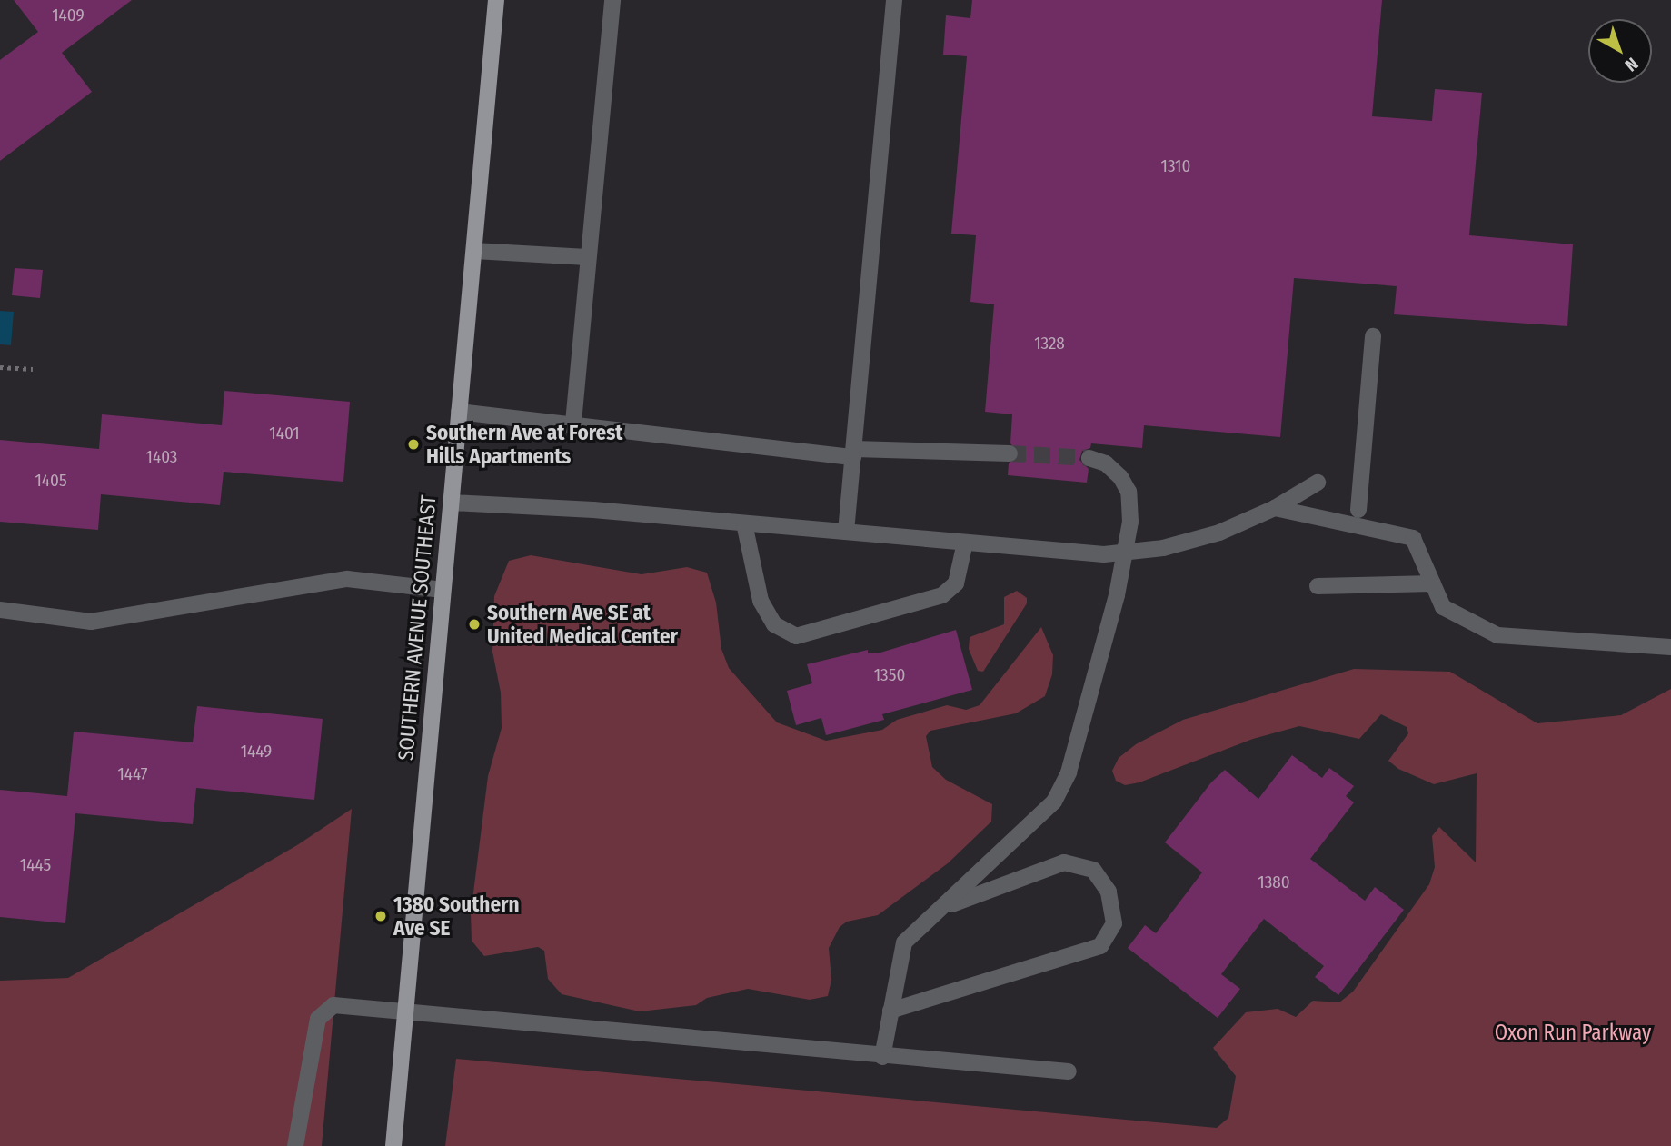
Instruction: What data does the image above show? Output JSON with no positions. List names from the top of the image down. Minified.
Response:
{"streets":{"main road":["SOUTHERN AVENUE SOUTHEAST"]},"parks":["Oxon Run Parkway"],"places":["Southern Ave at Forest Hills Apartments","Southern Ave SE at United Medical Center","1380 Southern Ave SE"],"house_numbers":["1409","1310","1328","1401","1403","1405","1350","1449","1447","1445","1380"],"north":"bottom right"}
